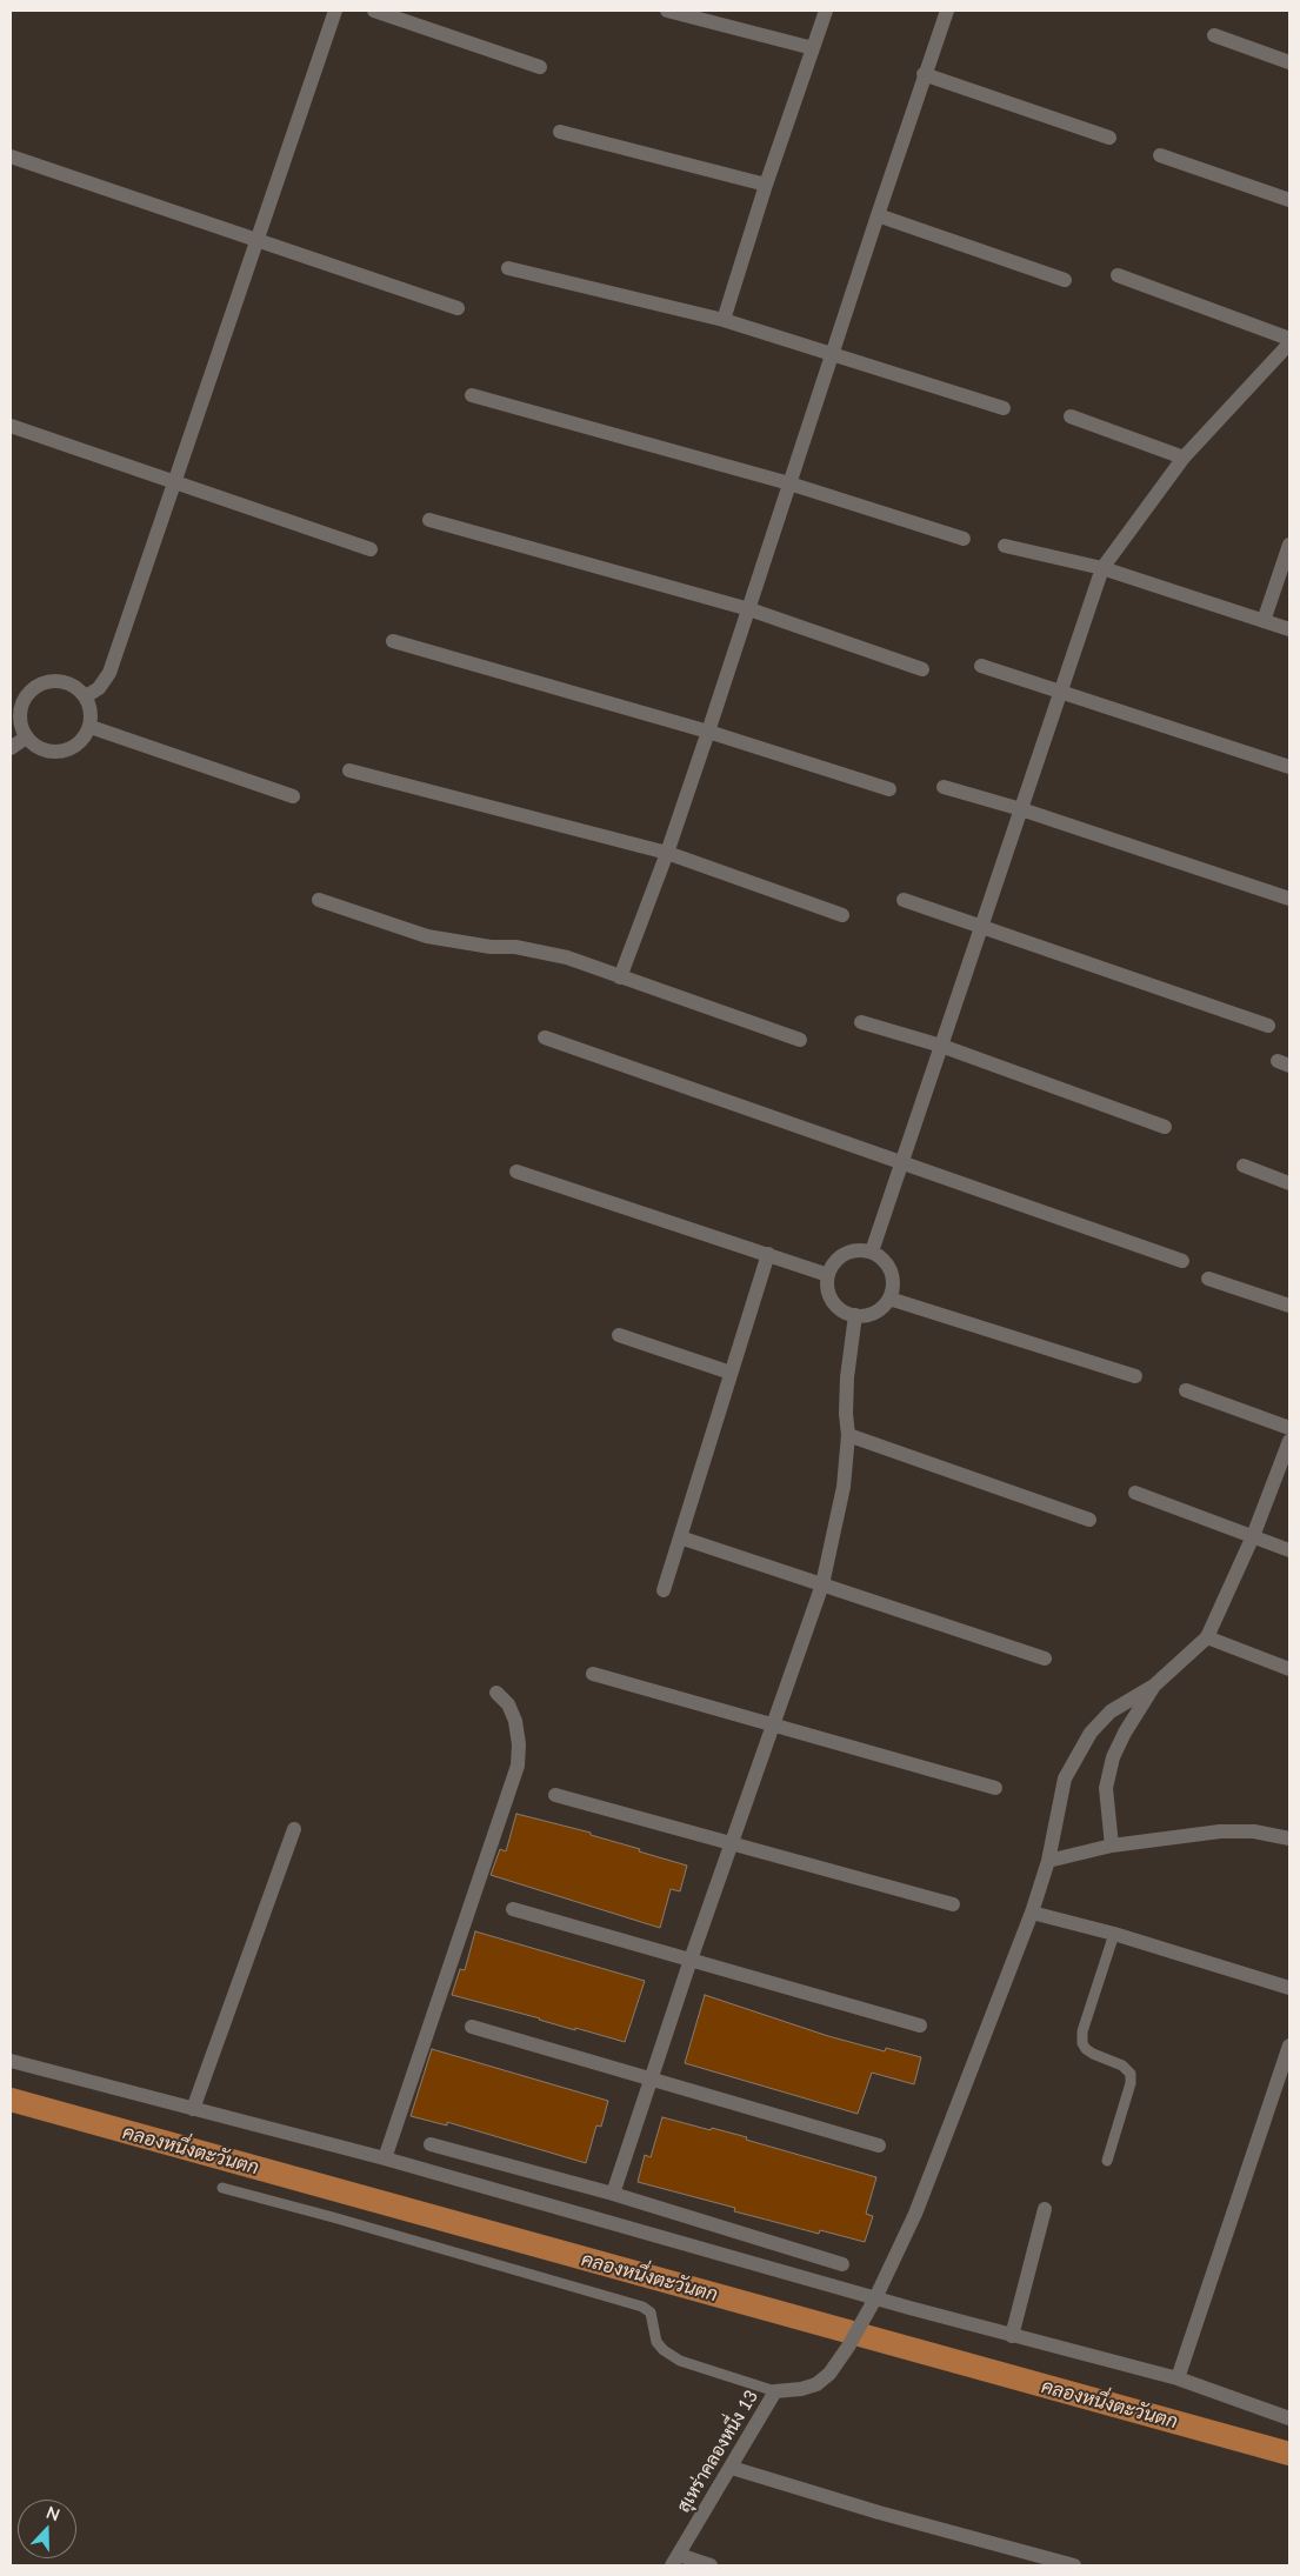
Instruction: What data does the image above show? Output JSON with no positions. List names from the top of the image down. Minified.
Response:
{"streets":{"street":["สุเหร่าคลองหนึ่ง 13"]},"water":["คลองหนึ่งตะวันตก"],"north":"top"}
